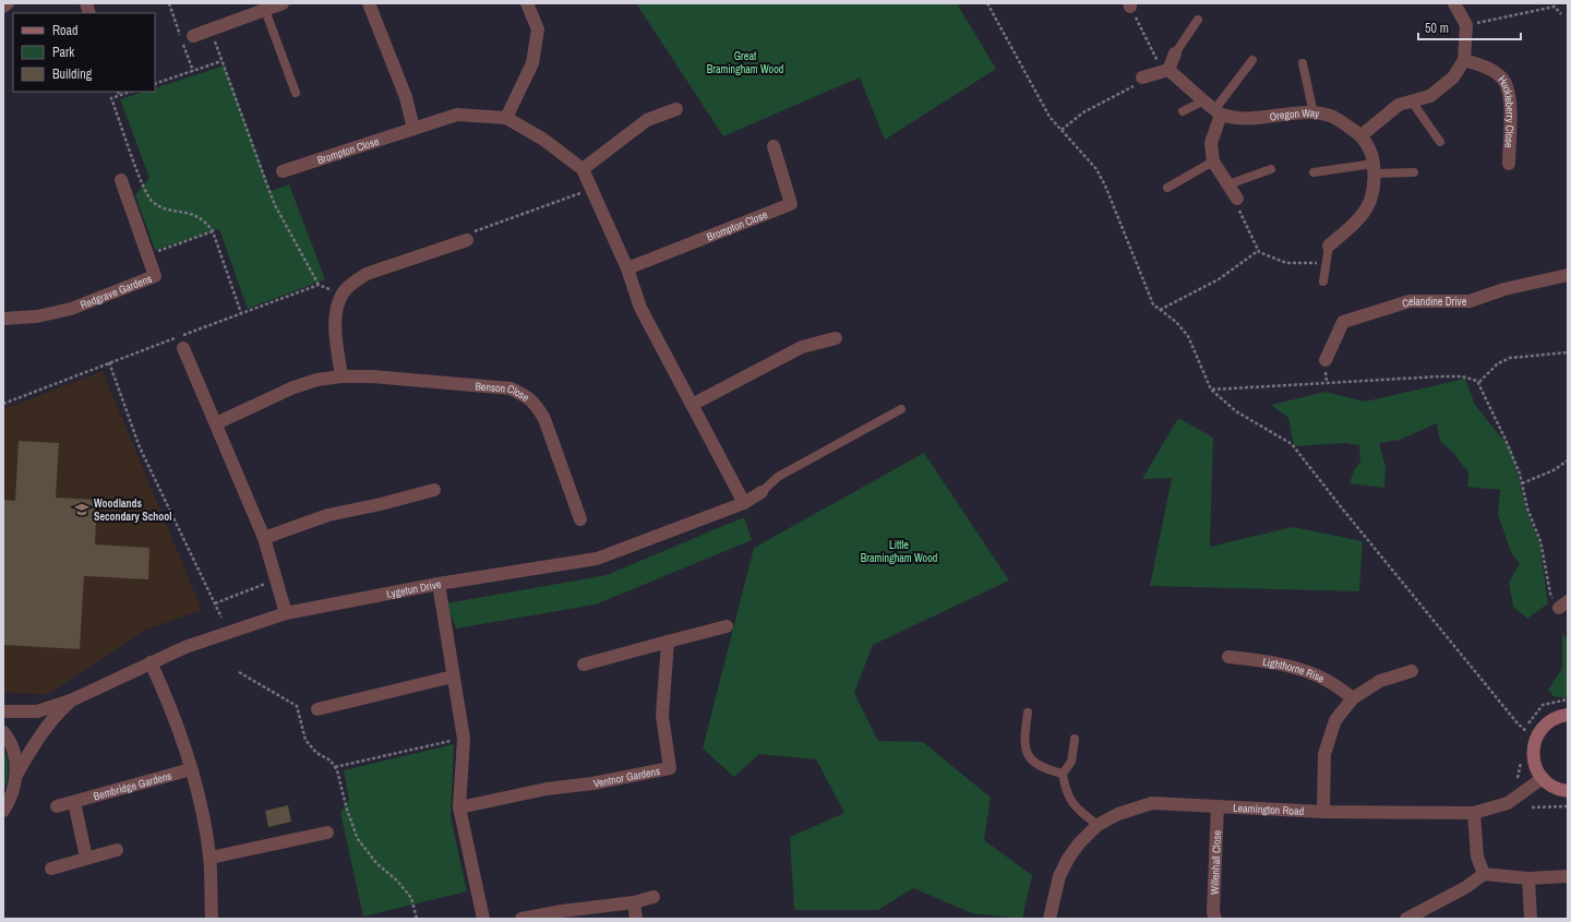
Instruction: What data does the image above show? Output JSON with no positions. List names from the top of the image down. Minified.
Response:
{"streets":{"street":["Huckleberry Close","Oregon Way","Brompton Close","Redgrave Gardens","Celandine Drive","Benson Close","Lygetun Drive","Lighthorne Rise","Ventnor Gardens","Bembridge Gardens","Leamington Road","Willenhall Close"]},"crossings":[["Brompton Close","Lygetun Drive"],["Leamington Road","Willenhall Close"]],"parks":["Great Bramingham Wood","Little Bramingham Wood"],"places":{"school or university":["Woodlands Secondary School"]},"legend":["Road","Park","Building"],"scale_bar":"50 m"}
